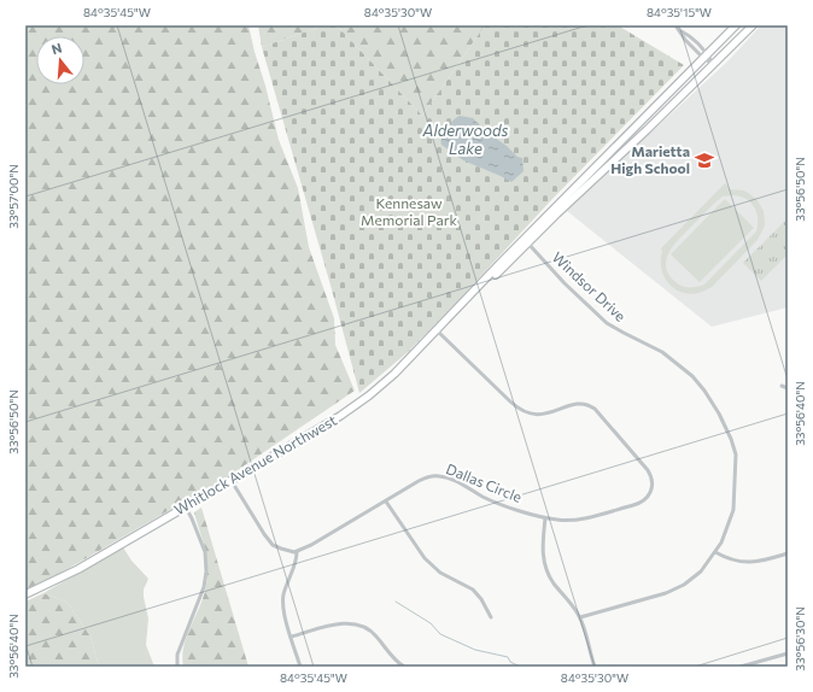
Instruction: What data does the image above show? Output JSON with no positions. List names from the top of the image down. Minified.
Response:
{"streets":{"highway":["Whitlock Avenue Northwest"],"street":["Windsor Drive","Dallas Circle"]},"crossings":[["Windsor Drive","Whitlock Avenue Northwest"],["Whitlock Avenue Northwest","Dallas Circle"]],"water":["Alderwoods Lake"],"parks":["Kennesaw Memorial Park"],"places":{"school or university":["Marietta High School"]},"north":"top","coordinates":["84°35'45\"W","84°35'30\"W","84°35'15\"W","33°56'50\"N","33°57'00\"N","33°56'40\"N","33°56'30\"N"]}
